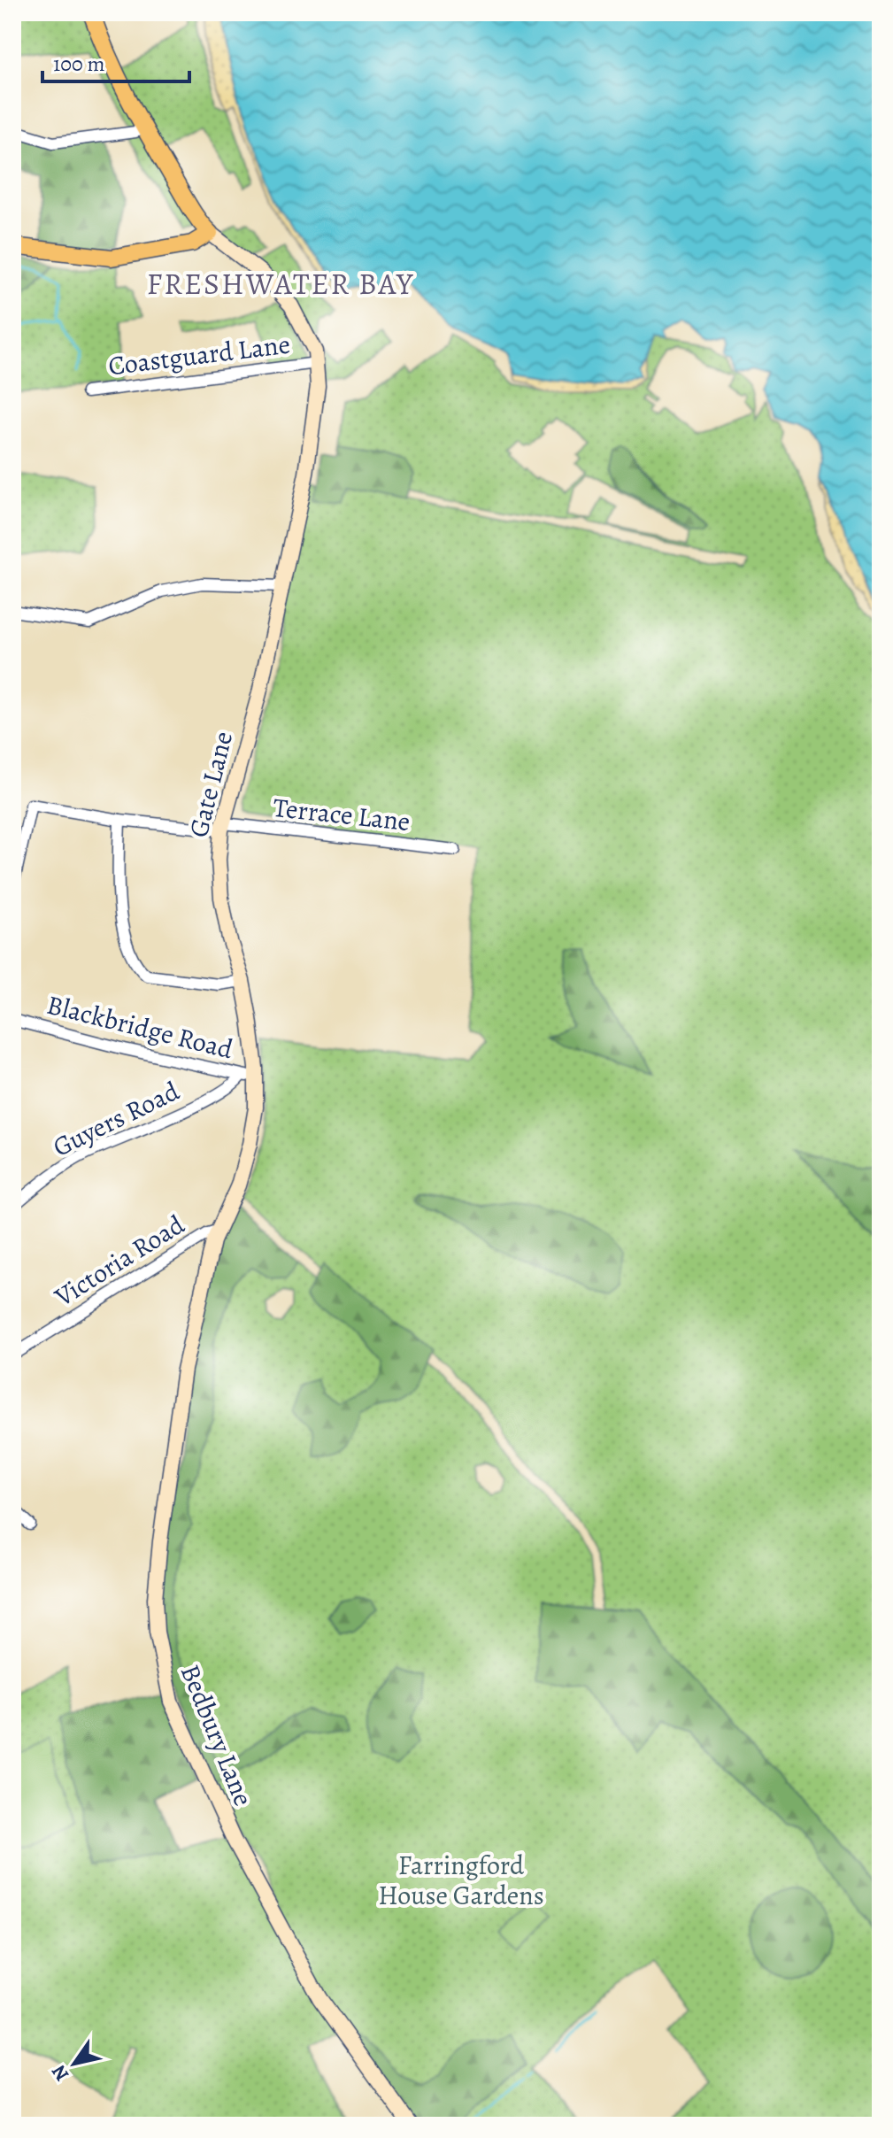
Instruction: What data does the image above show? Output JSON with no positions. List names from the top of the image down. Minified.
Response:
{"streets":{"street":["Coastguard Lane","Gate Lane","Terrace Lane","Blackbridge Road","Guyers Road","Victoria Road","Bedbury Lane"]},"crossings":[["Coastguard Lane","Gate Lane"],["Gate Lane","Terrace Lane"],["Gate Lane","Blackbridge Road"],["Gate Lane","Guyers Road"],["Gate Lane","Victoria Road"],["Gate Lane","Bedbury Lane"],["Blackbridge Road","Guyers Road"],["Victoria Road","Bedbury Lane"]],"districts":["FRESHWATER BAY"],"parks":["Farringford House Gardens"],"scale_bar":"100 m","north":"bottom left"}
